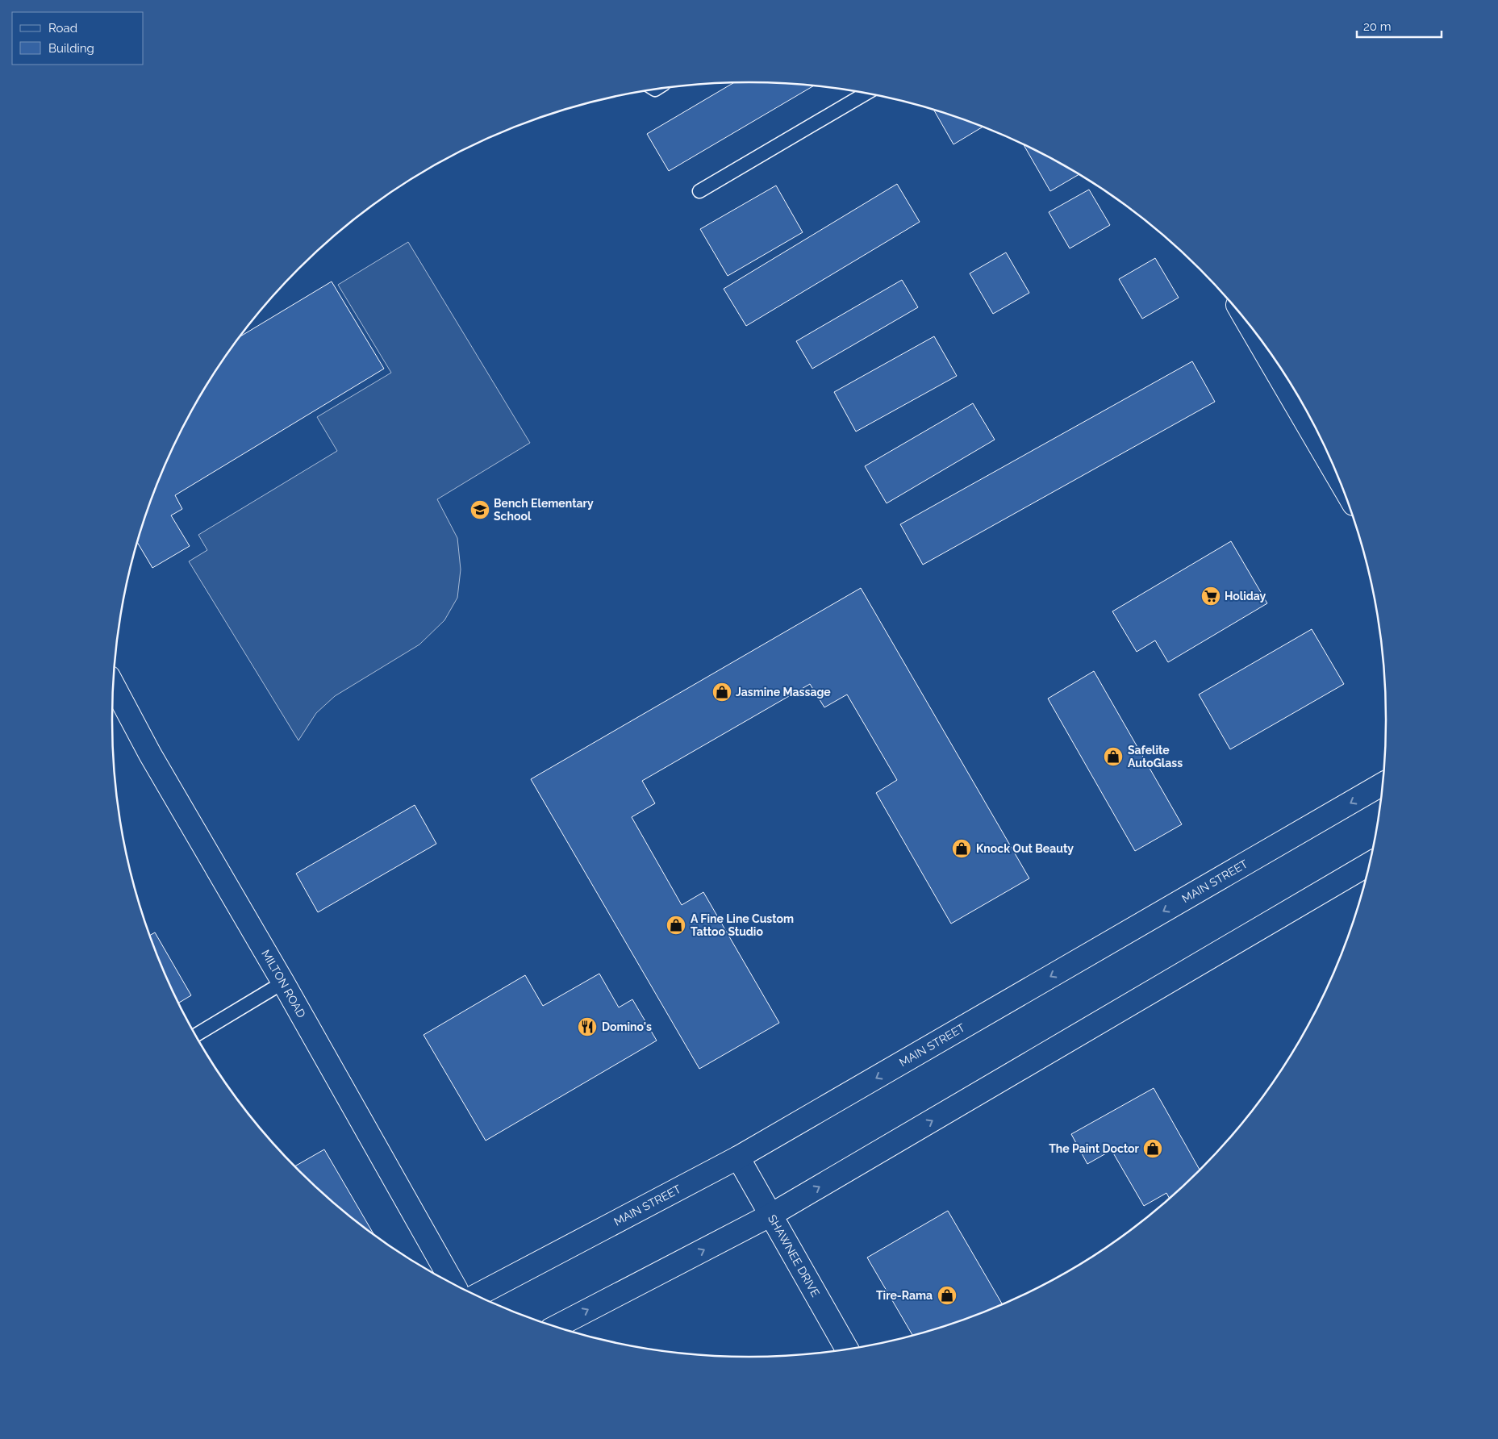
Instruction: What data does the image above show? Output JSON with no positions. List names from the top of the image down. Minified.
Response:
{"streets":{"main road":["MAIN STREET","MILTON ROAD","SHAWNEE DRIVE"]},"crossings":[["MAIN STREET","SHAWNEE DRIVE"]],"places":{"school or university":["Bench Elementary School"],"supermarket":["Holiday"],"shop":["Jasmine Massage","Safelite AutoGlass","Knock Out Beauty","A Fine Line Custom Tattoo Studio","The Paint Doctor","Tire-Rama"],"restaurant":["Domino's"]},"legend":["Road","Building"],"scale_bar":"20 m"}
